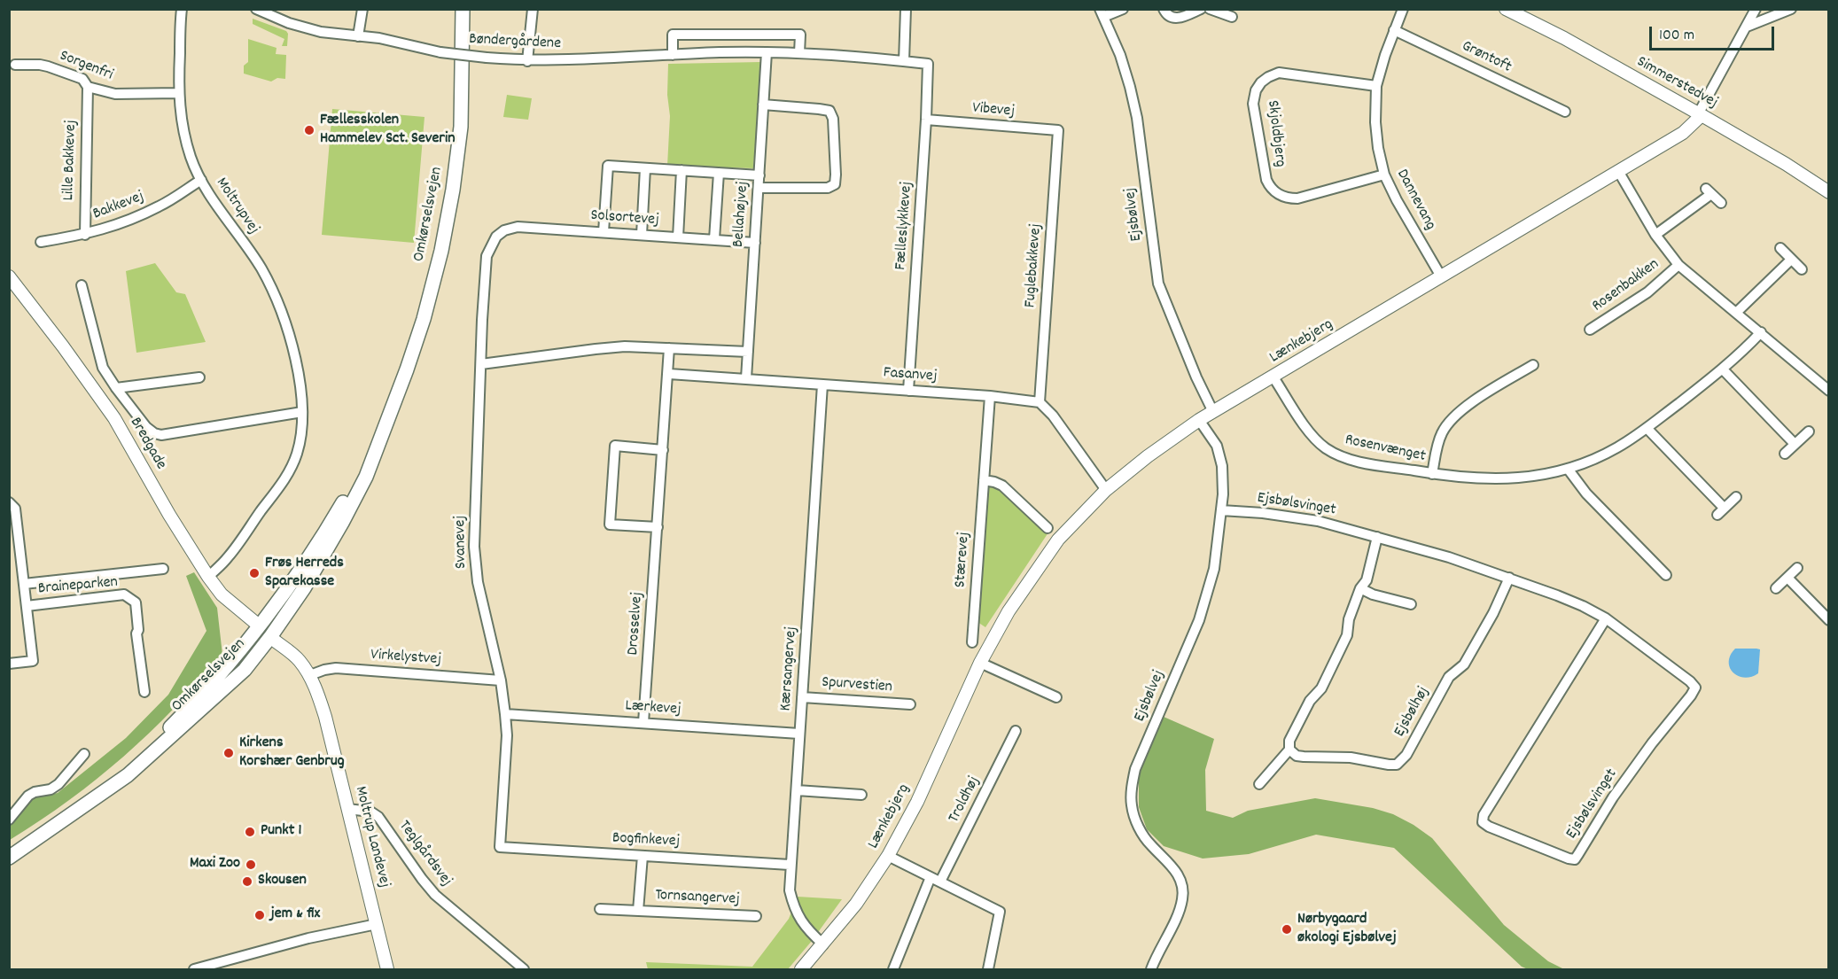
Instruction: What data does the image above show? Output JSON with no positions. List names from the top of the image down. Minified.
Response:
{"streets":{"main road":["Omkørselsvejen"],"street":["Bøndergårdene","Grøntoft","Sorgenfri","Simmerstedvej","Vibevej","Skjoldbjerg","Lille Bakkevej","Dannevang","Bakkevej","Moltrupvej","Bellahøjvej","Ejsbølvej","Solsortevej","Fælleslykkevej","Fuglebakkevej","Rosenbakken","Lænkebjerg","Fasanvej","Bredgade","Rosenvænget","Ejsbølsvinget","Svanevej","Stærevej","Braineparken","Drosselvej","Virkelystvej","Kærsangervej","Spurvestien","Lærkevej","Ejsbølhøj","Troldhøj","Moltrup Landevej","Bogfinkevej","Teglgårdsvej","Tornsangervej"]},"crossings":[["Bøndergårdene","Bellahøjvej"],["Bøndergårdene","Fælleslykkevej"],["Grøntoft","Dannevang"],["Sorgenfri","Lille Bakkevej"],["Sorgenfri","Moltrupvej"],["Simmerstedvej","Lænkebjerg"],["Vibevej","Fælleslykkevej"],["Vibevej","Fuglebakkevej"],["Skjoldbjerg","Dannevang"],["Lille Bakkevej","Bakkevej"],["Dannevang","Lænkebjerg"],["Bakkevej","Moltrupvej"],["Moltrupvej","Bredgade"],["Omkørselsvejen","Bredgade"],["Omkørselsvejen","Moltrup Landevej"],["Bellahøjvej","Solsortevej"],["Bellahøjvej","Fasanvej"],["Ejsbølvej","Lænkebjerg"],["Ejsbølvej","Ejsbølsvinget"],["Solsortevej","Svanevej"],["Fælleslykkevej","Fasanvej"],["Fuglebakkevej","Fasanvej"],["Rosenbakken","Lænkebjerg"],["Rosenbakken","Rosenvænget"],["Lænkebjerg","Rosenvænget"],["Lænkebjerg","Kærsangervej"],["Fasanvej","Stærevej"],["Fasanvej","Drosselvej"],["Fasanvej","Kærsangervej"],["Ejsbølsvinget","Ejsbølhøj"],["Svanevej","Virkelystvej"],["Svanevej","Lærkevej"],["Svanevej","Bogfinkevej"],["Drosselvej","Lærkevej"],["Virkelystvej","Moltrup Landevej"],["Kærsangervej","Spurvestien"],["Kærsangervej","Lærkevej"],["Kærsangervej","Bogfinkevej"],["Moltrup Landevej","Teglgårdsvej"],["Bogfinkevej","Tornsangervej"]],"places":["Fællesskolen Hammelev Sct. Severin","Frøs Herreds Sparekasse","Kirkens Korshær Genbrug","Punkt 1","Maxi Zoo","Skousen","jem & fix","Nørbygaard økologi Ejsbølvej"],"scale_bar":"100 m"}
